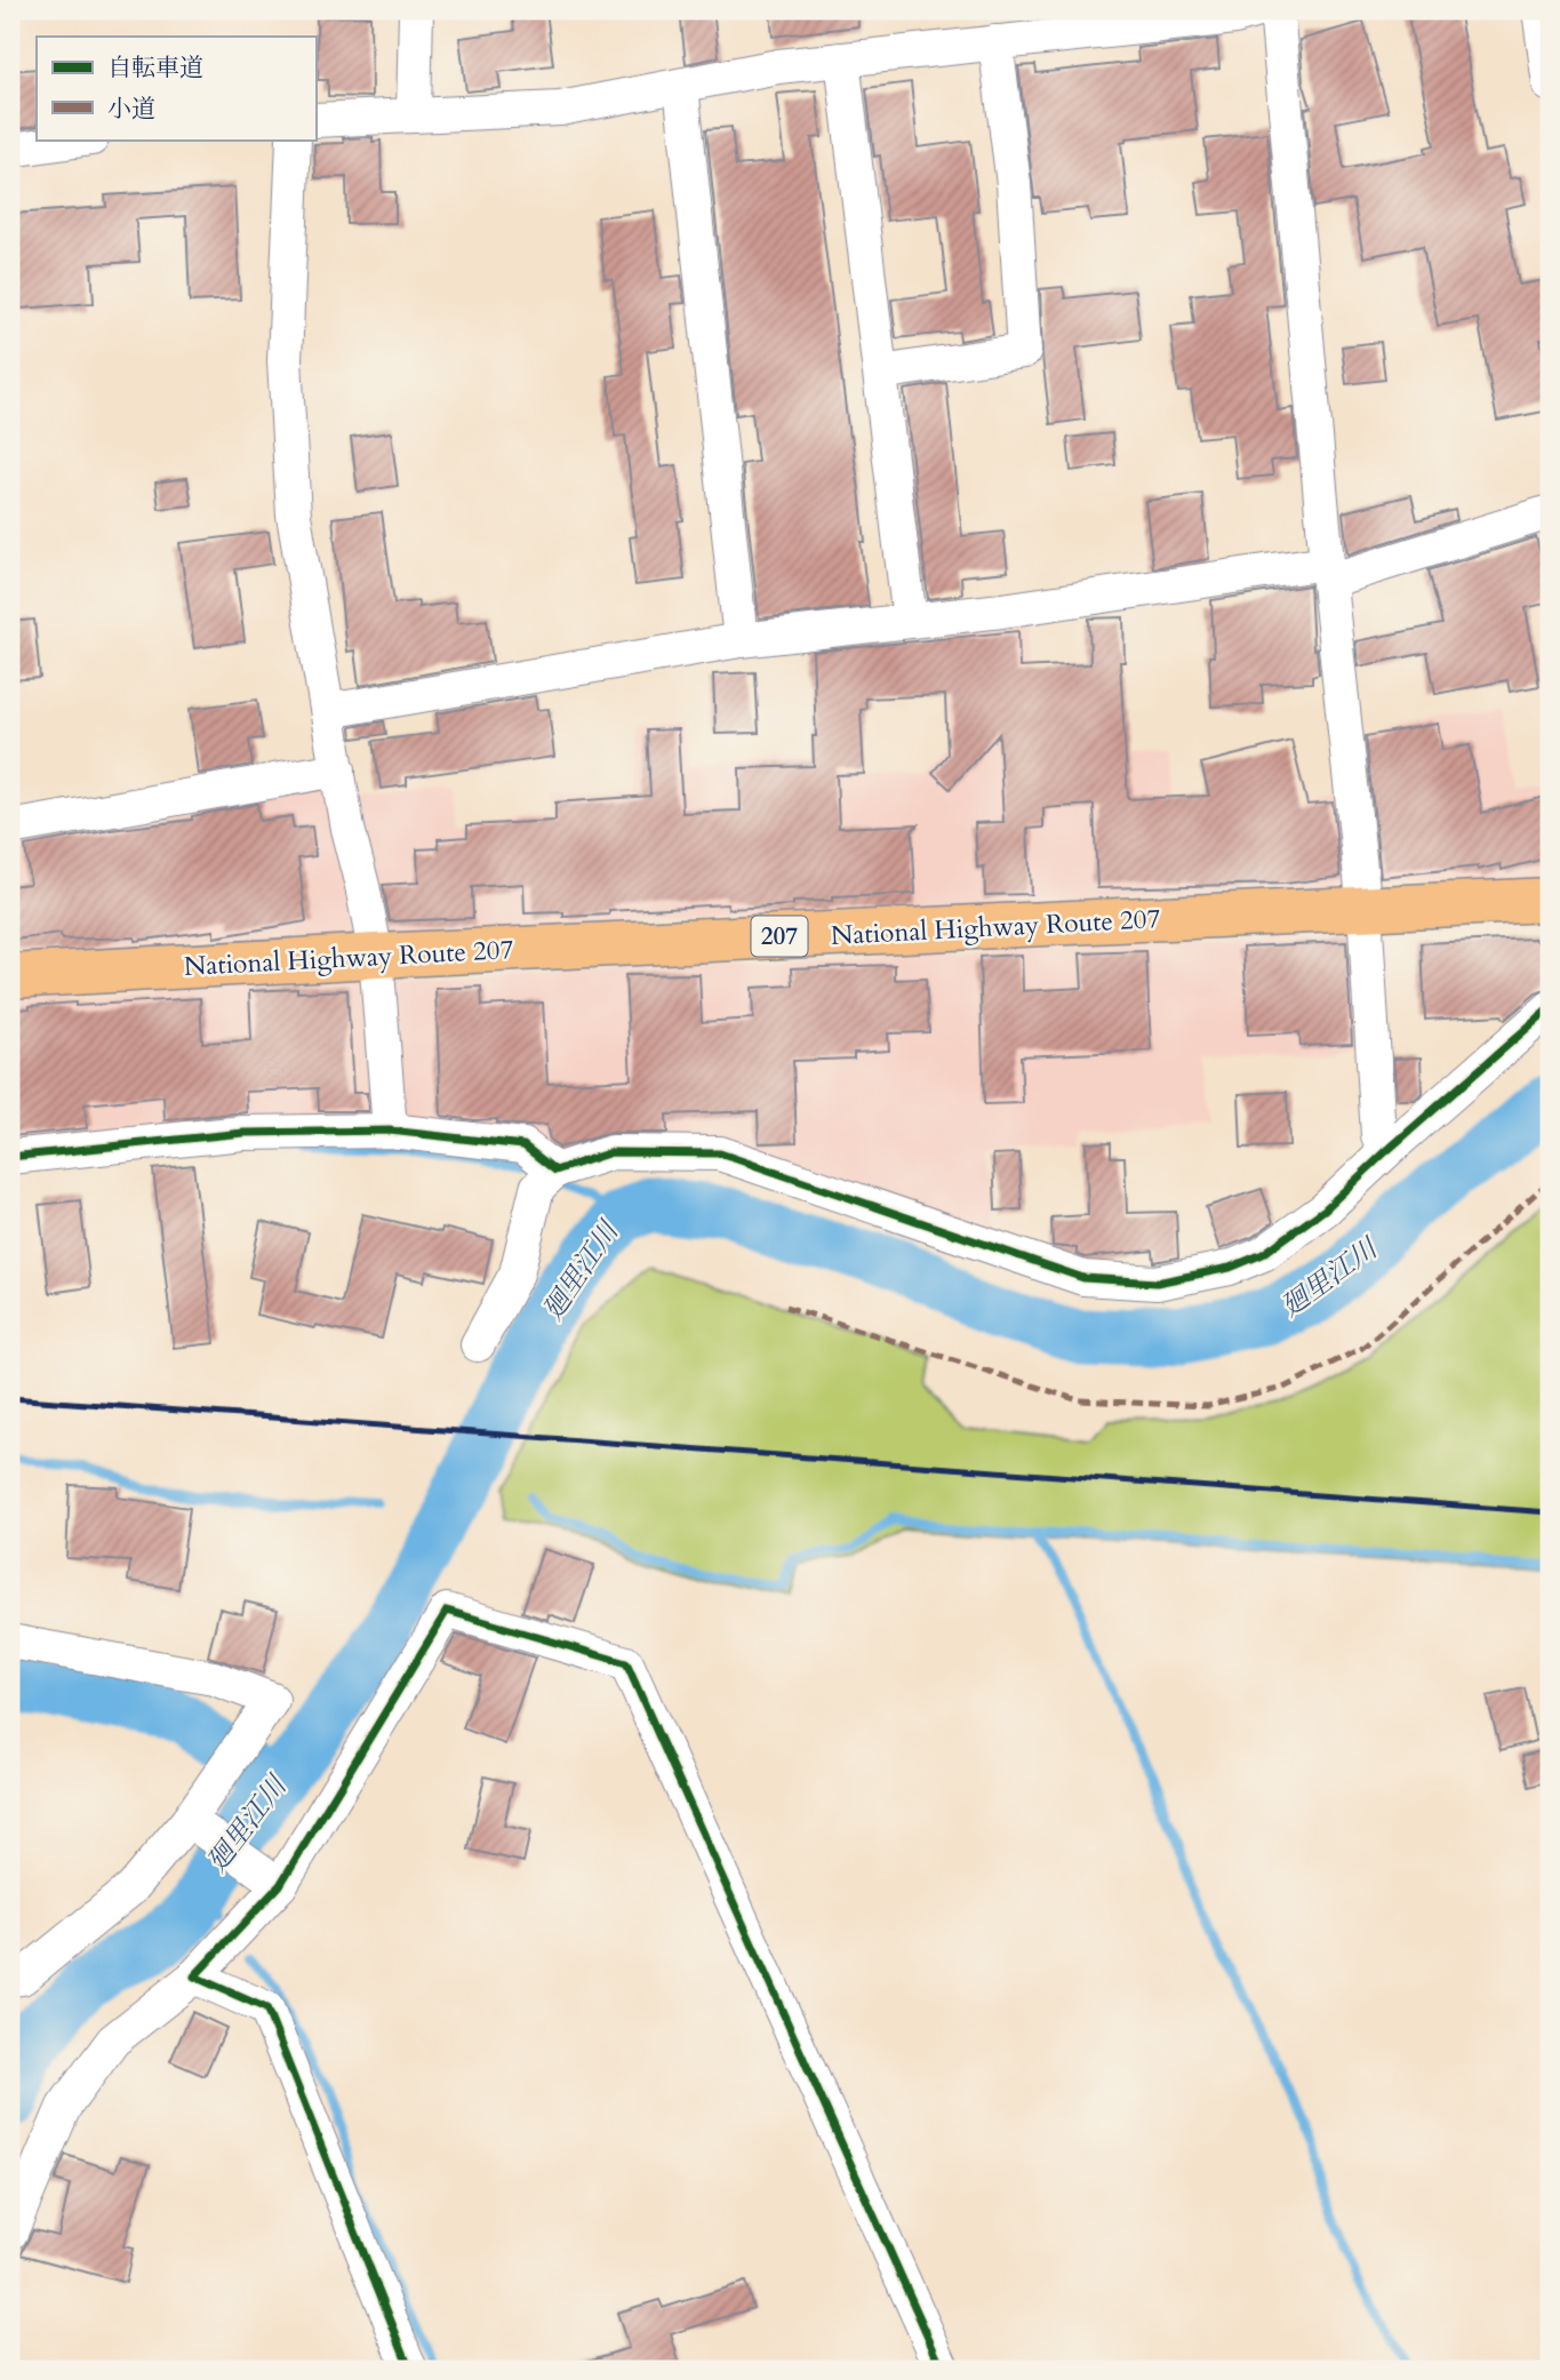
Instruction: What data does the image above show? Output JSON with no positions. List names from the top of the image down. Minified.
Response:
{"streets":{"highway":["National Highway Route 207","207"]},"water":["廻里江川"],"legend":["自転車道","小道"]}
